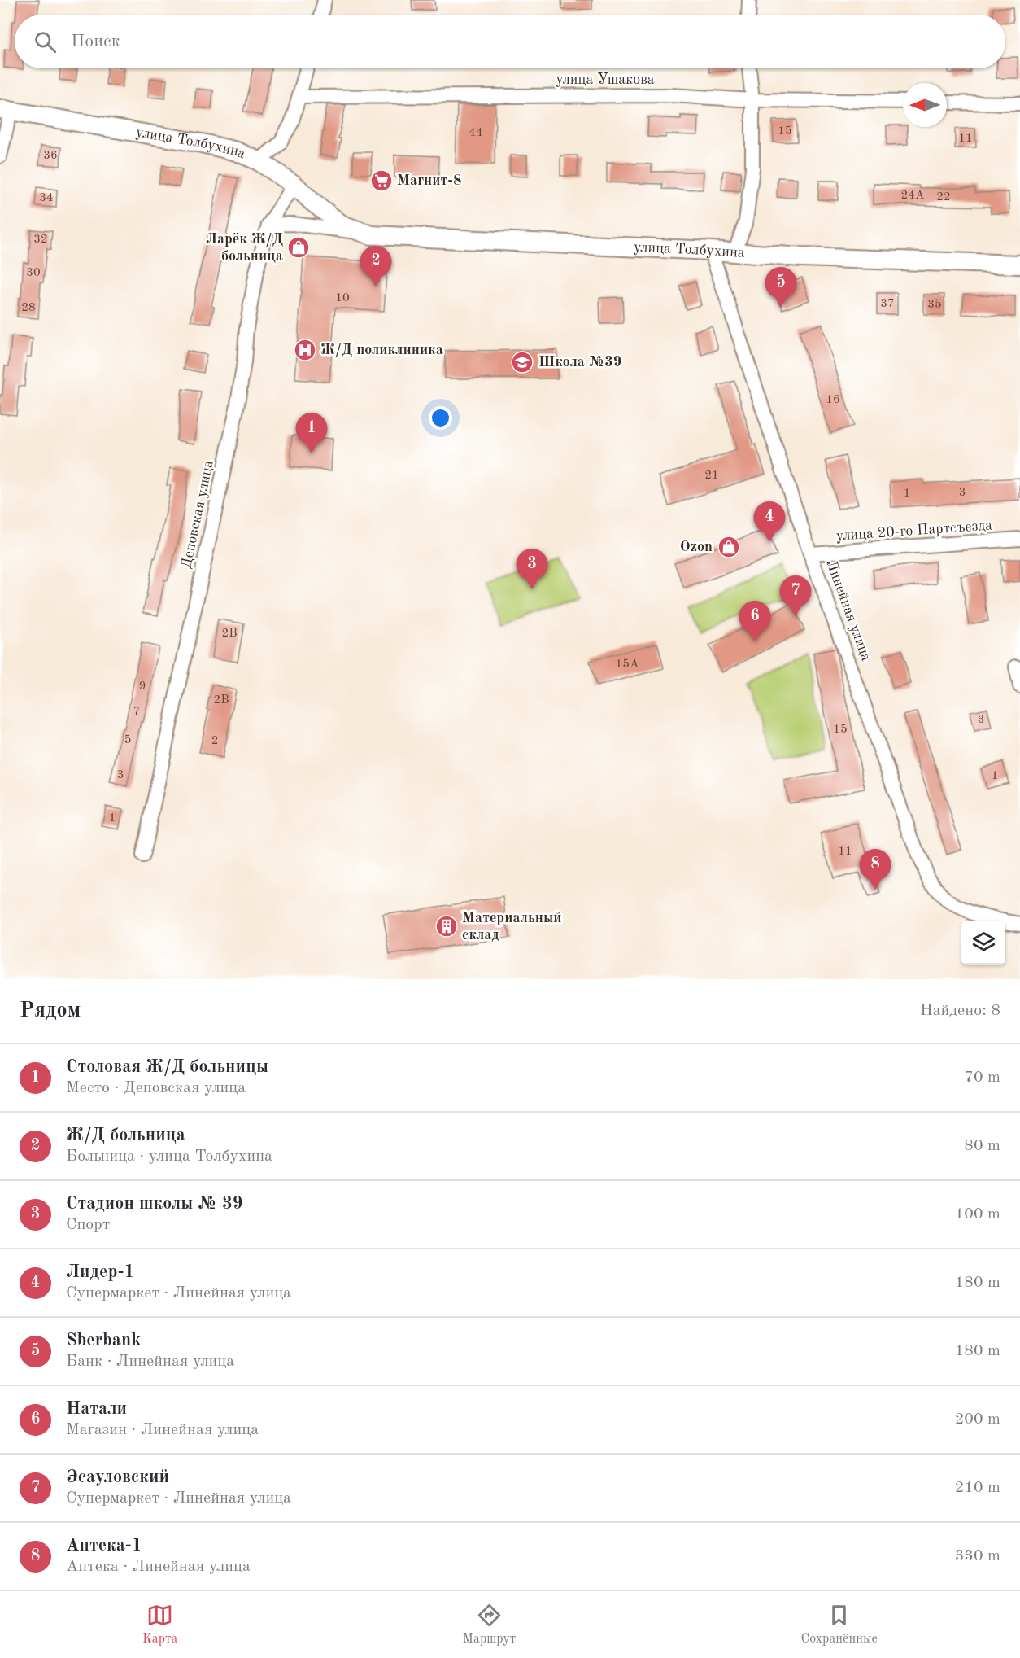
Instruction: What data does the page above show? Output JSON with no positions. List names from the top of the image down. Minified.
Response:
{"streets":{"street":["улица Ушакова","улица Толбухина","Деповская улица","улица 20-го Партсъезда","Линейная улица"]},"crossings":[["улица Толбухина","Деповская улица"],["улица Толбухина","Линейная улица"],["улица 20-го Партсъезда","Линейная улица"]],"places":{"supermarket":["Магнит-8"],"shop":["Ларёк Ж/Д больница","Ozon"],"hospital":["Ж/Д поликлиника"],"school or university":["Школа №39"],"building":["Материальный склад"]},"house_numbers":["15","44","11","36","24А","22","34","32","30","10","37","35","28","16","21","3","1","2В","15А","9","2В","7","3","15","5","2","3","1","1","11"],"north":"left","page":{"search":"Поиск","pins":["2","5","1","4","3","7","6","8"],"heading":["Рядом","Найдено: 8"],"list":[{"mark":"1","name":"Столовая Ж/Д больницы","note":"Место · Деповская улица","value":"70 m"},{"mark":"2","name":"Ж/Д больница","note":"Больница · улица Толбухина","value":"80 m"},{"mark":"3","name":"Стадион школы № 39","note":"Спорт","value":"100 m"},{"mark":"4","name":"Лидер-1","note":"Супермаркет · Линейная улица","value":"180 m"},{"mark":"5","name":"Sberbank","note":"Банк · Линейная улица","value":"180 m"},{"mark":"6","name":"Натали","note":"Магазин · Линейная улица","value":"200 m"},{"mark":"7","name":"Эсауловский","note":"Супермаркет · Линейная улица","value":"210 m"},{"mark":"8","name":"Аптека-1","note":"Аптека · Линейная улица","value":"330 m"}],"nav":["Карта","Маршрут","Сохранённые"]}}
